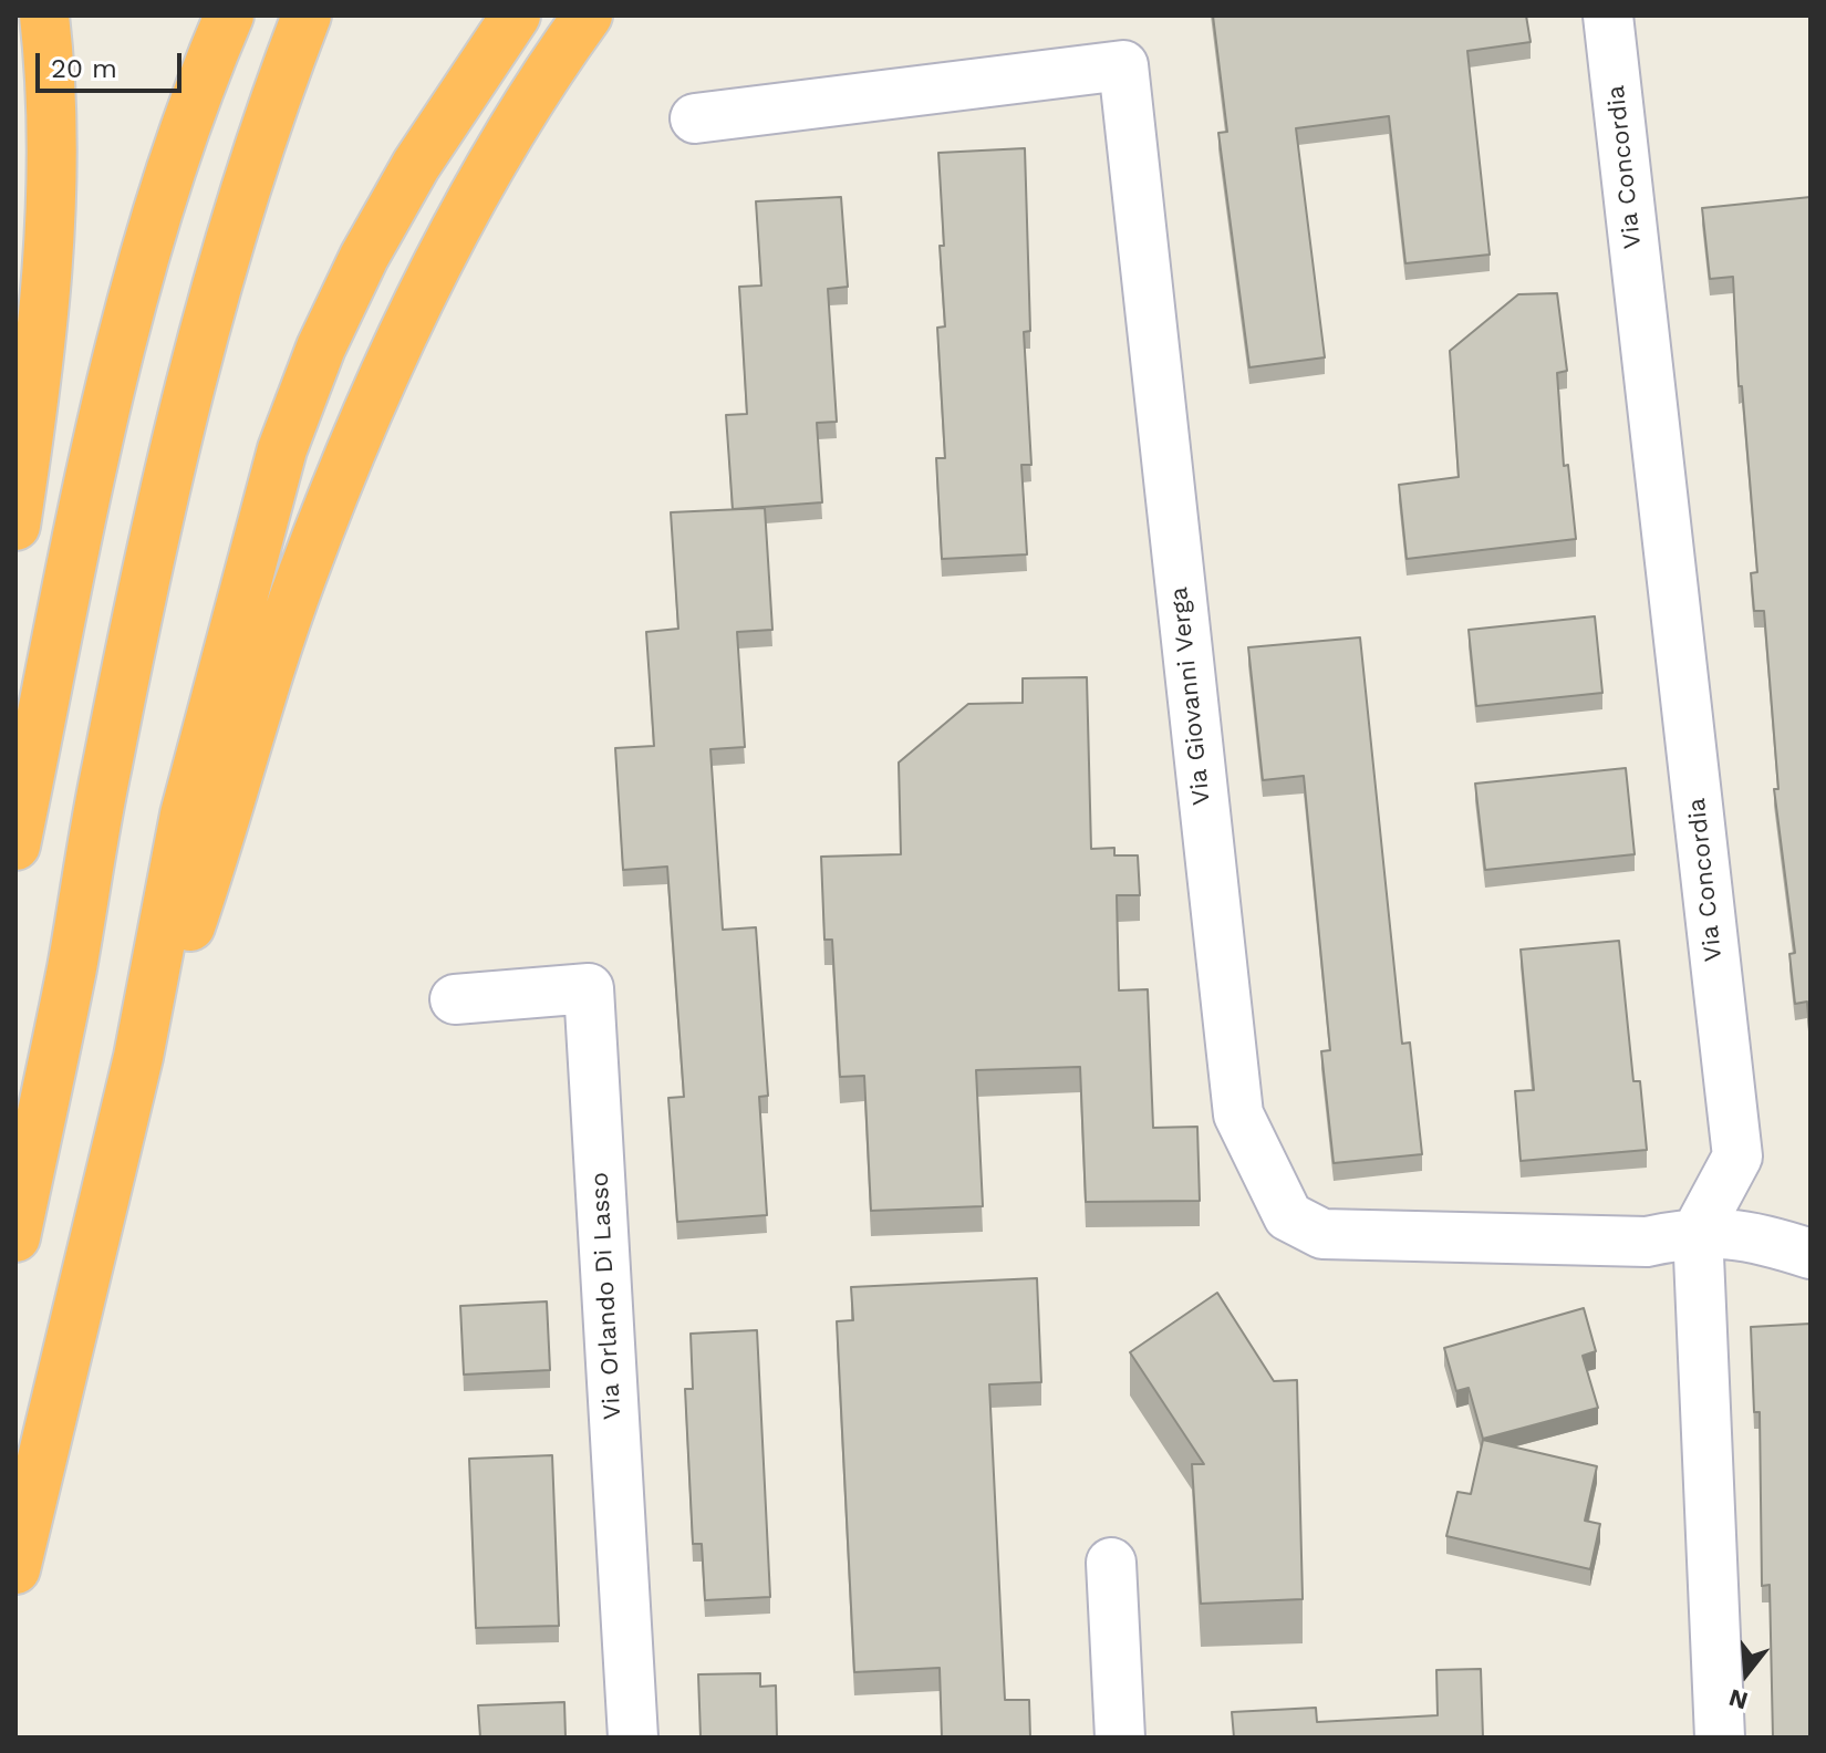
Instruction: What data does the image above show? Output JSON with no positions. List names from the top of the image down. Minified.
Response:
{"streets":{"street":["Via Concordia","Via Giovanni Verga","Via Orlando Di Lasso"]},"crossings":[["Via Concordia","Via Giovanni Verga"]],"scale_bar":"20 m","north":"bottom"}
